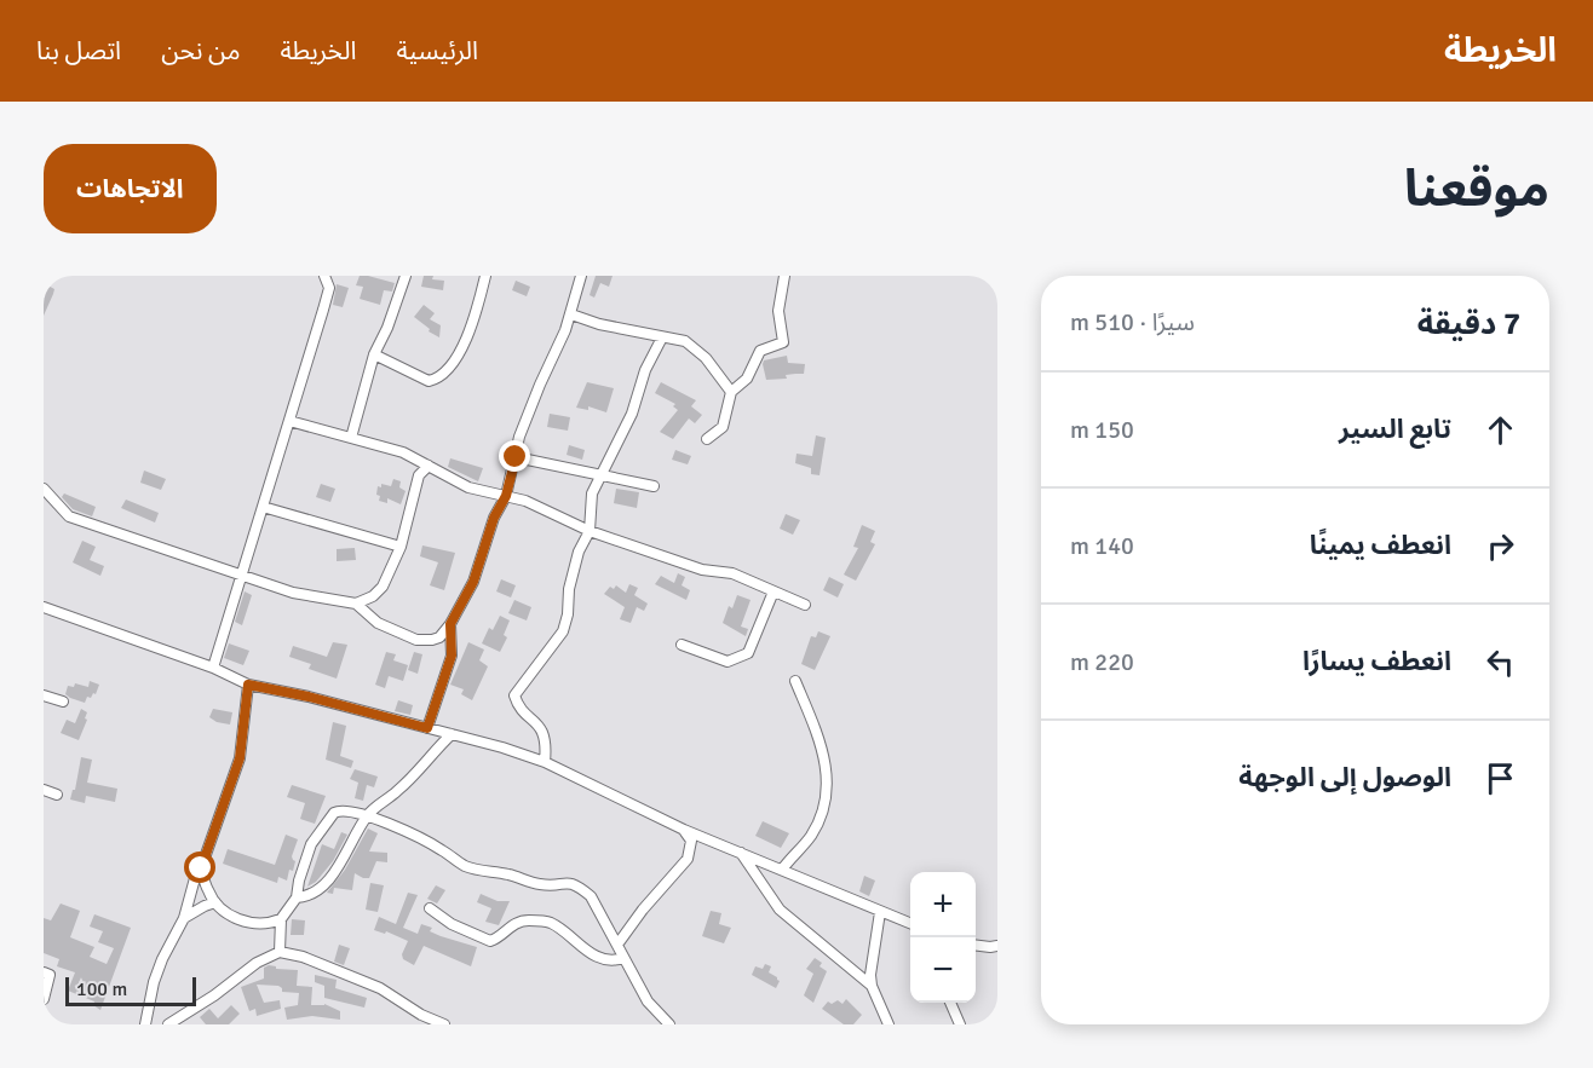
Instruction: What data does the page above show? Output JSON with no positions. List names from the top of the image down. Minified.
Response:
{"scale_bar":"100 m","page":{"header":"الخريطة","nav":["الرئيسية","الخريطة","من نحن","اتصل بنا"],"title":"موقعنا","buttons":"الاتجاهات","heading":["7 دقيقة","سيرًا · 510 m"],"list":[["تابع السير","150 m"],["انعطف يمينًا","140 m"],["انعطف يسارًا","220 m"],"الوصول إلى الوجهة"],"map_buttons":["+","−"],"scale":"100 m"}}
